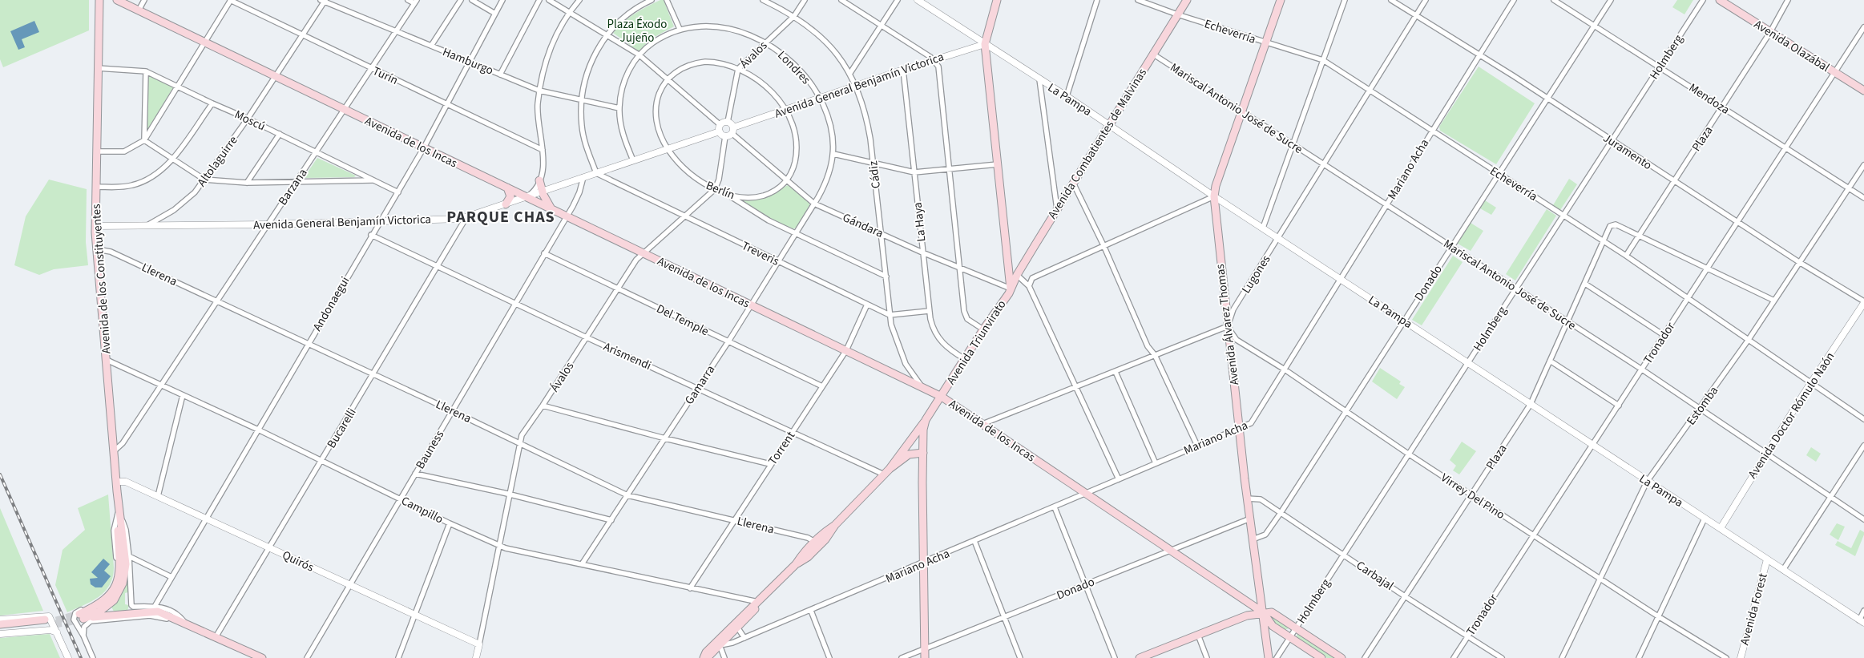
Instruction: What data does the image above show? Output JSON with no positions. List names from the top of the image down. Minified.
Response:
{"streets":{"main road":["Avenida Olazábal","Avenida de los Incas","Avenida Combatientes de Malvinas","Avenida de los Constituyentes","Avenida Álvarez Thomas","Avenida Triunvirato"],"street":["Echeverría","Ávalos","Holmberg","Hamburgo","Londres","Turín","Avenida General Benjamín Victorica","Mendoza","La Pampa","Mariscal Antonio José de Sucre","Moscú","Plaza","Juramento","Altolaguirre","Mariano Acha","Cádiz","Barzana","Berlín","La Haya","Gándara","Treveris","Llerena","Lugones","Donado","Andonaegui","Del Temple","Tronador","Arismendi","Gamarra","Estomba","Avenida Doctor Rómulo Naón","Bucarelli","Torrent","Bauness","Virrey Del Pino","Campillo","Quirós","Carbajal","Avenida Forest"]},"crossings":[["Echeverría","Holmberg"],["Echeverría","Plaza"],["Echeverría","Avenida Combatientes de Malvinas"],["Echeverría","Mariano Acha"],["Echeverría","Lugones"],["Echeverría","Donado"],["Echeverría","Avenida Álvarez Thomas"],["Echeverría","Tronador"],["Echeverría","Estomba"],["Echeverría","Avenida Doctor Rómulo Naón"],["Avenida Olazábal","Plaza"],["Avenida Olazábal","Tronador"],["Ávalos","Londres"],["Ávalos","Avenida General Benjamín Victorica"],["Ávalos","Avenida de los Incas"],["Ávalos","Cádiz"],["Ávalos","Berlín"],["Ávalos","Treveris"],["Ávalos","Llerena"],["Ávalos","Del Temple"],["Ávalos","Arismendi"],["Ávalos","Campillo"],["Ávalos","Quirós"],["Holmberg","Mendoza"],["Holmberg","La Pampa"],["Holmberg","Mariscal Antonio José de Sucre"],["Holmberg","Avenida de los Incas"],["Holmberg","Juramento"],["Holmberg","Virrey Del Pino"],["Holmberg","Carbajal"],["Hamburgo","Altolaguirre"],["Hamburgo","Barzana"],["Hamburgo","Andonaegui"],["Londres","Avenida General Benjamín Victorica"],["Londres","Gándara"],["Londres","Gamarra"],["Turín","Altolaguirre"],["Turín","Barzana"],["Turín","Andonaegui"],["Avenida General Benjamín Victorica","La Pampa"],["Avenida General Benjamín Victorica","Avenida de los Incas"],["Avenida General Benjamín Victorica","Altolaguirre"],["Avenida General Benjamín Victorica","Cádiz"],["Avenida General Benjamín Victorica","Barzana"],["Avenida General Benjamín Victorica","Berlín"],["Avenida General Benjamín Victorica","La Haya"],["Avenida General Benjamín Victorica","Gándara"],["Avenida General Benjamín Victorica","Treveris"],["Avenida General Benjamín Victorica","Avenida de los Constituyentes"],["Avenida General Benjamín Victorica","Andonaegui"],["Avenida General Benjamín Victorica","Avenida Triunvirato"],["Avenida General Benjamín Victorica","Bucarelli"],["Avenida General Benjamín Victorica","Bauness"],["Mendoza","Plaza"],["Mendoza","Donado"],["Mendoza","Tronador"],["Mendoza","Estomba"],["La Pampa","Plaza"],["La Pampa","Avenida Combatientes de Malvinas"],["La Pampa","Mariano Acha"],["La Pampa","Lugones"],["La Pampa","Donado"],["La Pampa","Avenida Álvarez Thomas"],["La Pampa","Avenida Triunvirato"],["La Pampa","Tronador"],["La Pampa","Estomba"],["La Pampa","Avenida Doctor Rómulo Naón"],["La Pampa","Avenida Forest"],["Mariscal Antonio José de Sucre","Plaza"],["Mariscal Antonio José de Sucre","Avenida Combatientes de Malvinas"],["Mariscal Antonio José de Sucre","Mariano Acha"],["Mariscal Antonio José de Sucre","Lugones"],["Mariscal Antonio José de Sucre","Donado"],["Mariscal Antonio José de Sucre","Avenida Álvarez Thomas"],["Mariscal Antonio José de Sucre","Tronador"],["Mariscal Antonio José de Sucre","Estomba"],["Mariscal Antonio José de Sucre","Avenida Doctor Rómulo Naón"],["Moscú","Altolaguirre"],["Moscú","Barzana"],["Moscú","Avenida de los Constituyentes"],["Moscú","Andonaegui"],["Plaza","Juramento"],["Plaza","Virrey Del Pino"],["Plaza","Carbajal"],["Avenida de los Incas","Altolaguirre"],["Avenida de los Incas","Mariano Acha"],["Avenida de los Incas","Cádiz"],["Avenida de los Incas","Barzana"],["Avenida de los Incas","Donado"],["Avenida de los Incas","Andonaegui"],["Avenida de los Incas","Avenida Álvarez Thomas"],["Avenida de los Incas","Avenida Triunvirato"],["Avenida de los Incas","Gamarra"],["Avenida de los Incas","Torrent"],["Avenida de los Incas","Bauness"],["Avenida Combatientes de Malvinas","Gándara"],["Avenida Combatientes de Malvinas","Avenida Triunvirato"],["Juramento","Mariano Acha"],["Juramento","Lugones"],["Juramento","Donado"],["Juramento","Tronador"],["Juramento","Estomba"],["Juramento","Avenida Doctor Rómulo Naón"],["Mariano Acha","Avenida Álvarez Thomas"],["Mariano Acha","Avenida Triunvirato"],["Mariano Acha","Virrey Del Pino"],["Cádiz","Gándara"],["Cádiz","Treveris"],["Barzana","Llerena"],["Barzana","Avenida de los Constituyentes"],["Barzana","Campillo"],["Berlín","Gándara"],["La Haya","Gándara"],["La Haya","Treveris"],["La Haya","Avenida Triunvirato"],["Gándara","Avenida Triunvirato"],["Gándara","Gamarra"],["Treveris","Gamarra"],["Treveris","Torrent"],["Llerena","Avenida de los Constituyentes"],["Llerena","Andonaegui"],["Llerena","Gamarra"],["Llerena","Bucarelli"],["Llerena","Torrent"],["Llerena","Bauness"],["Lugones","Avenida Álvarez Thomas"],["Lugones","Virrey Del Pino"],["Avenida de los Constituyentes","Andonaegui"],["Avenida de los Constituyentes","Campillo"],["Avenida de los Constituyentes","Quirós"],["Donado","Avenida Álvarez Thomas"],["Donado","Avenida Triunvirato"],["Donado","Virrey Del Pino"],["Donado","Carbajal"],["Andonaegui","Arismendi"],["Andonaegui","Campillo"],["Andonaegui","Quirós"],["Del Temple","Gamarra"],["Del Temple","Torrent"],["Del Temple","Bauness"],["Avenida Álvarez Thomas","Virrey Del Pino"],["Avenida Álvarez Thomas","Carbajal"],["Tronador","Virrey Del Pino"],["Tronador","Carbajal"],["Arismendi","Gamarra"],["Arismendi","Bucarelli"],["Arismendi","Torrent"],["Arismendi","Bauness"],["Gamarra","Campillo"],["Estomba","Virrey Del Pino"],["Bucarelli","Campillo"],["Bucarelli","Quirós"],["Torrent","Campillo"],["Bauness","Campillo"],["Bauness","Quirós"]],"districts":["PARQUE CHAS"],"parks":["Plaza Éxodo Jujeño"]}
